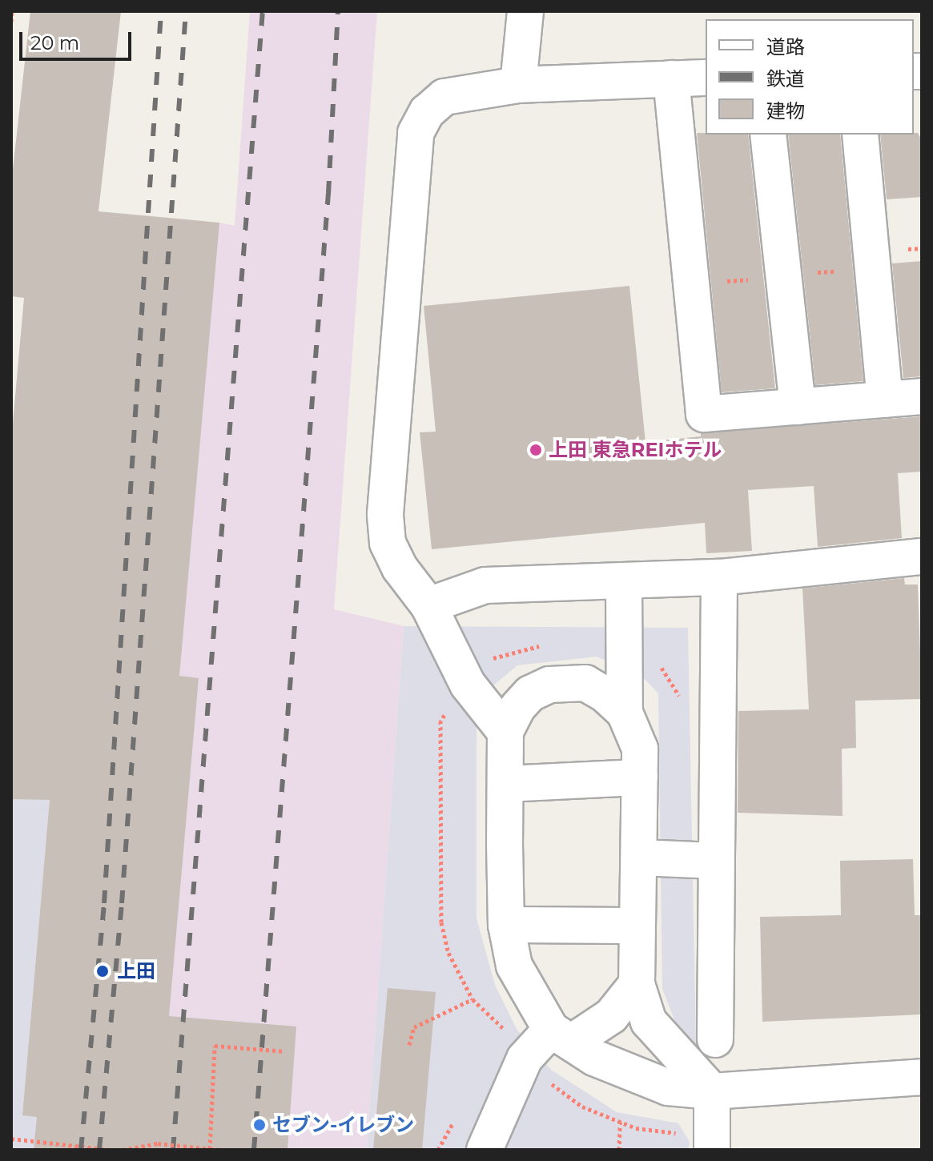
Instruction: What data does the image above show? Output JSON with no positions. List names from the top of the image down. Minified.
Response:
{"places":["上田 東急REIホテル","上田","セブン-イレブン"],"legend":["道路","鉄道","建物"],"scale_bar":"20 m"}
